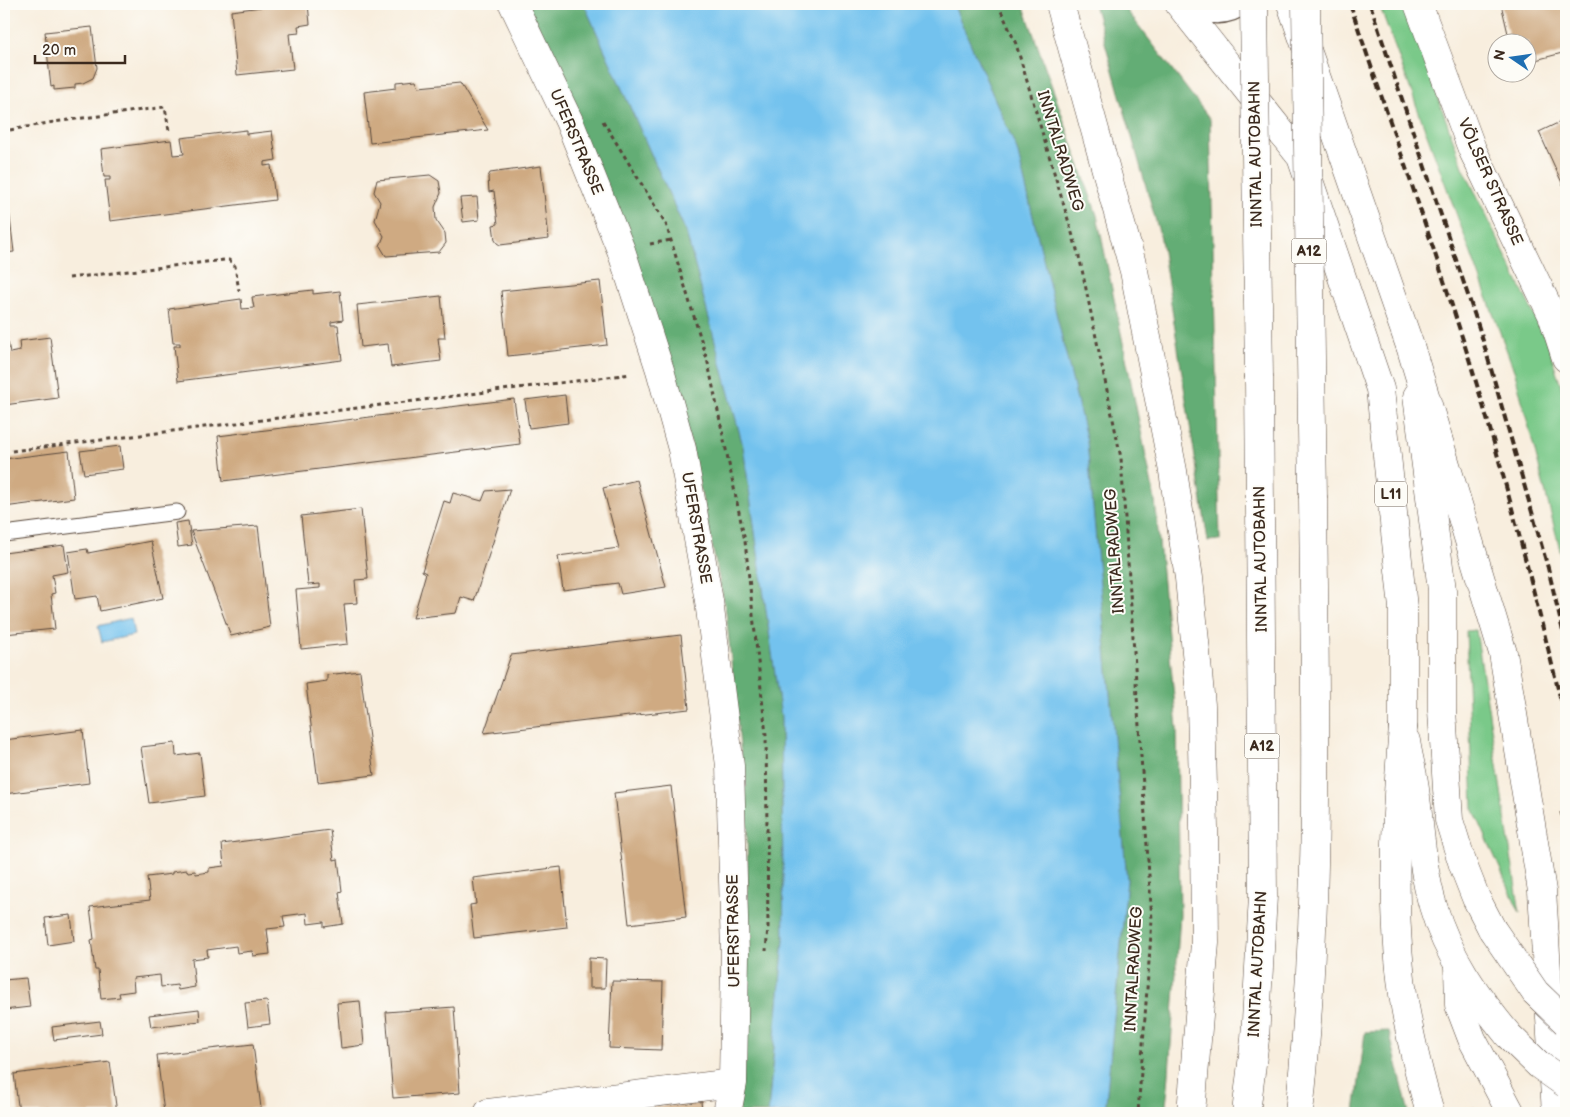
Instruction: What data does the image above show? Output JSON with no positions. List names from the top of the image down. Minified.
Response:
{"streets":{"main road":["UFERSTRASSE","INNTAL AUTOBAHN","VÖLSER STRASSE","A12","L11"],"path":["INNTALRADWEG"]},"scale_bar":"20 m","north":"left"}
